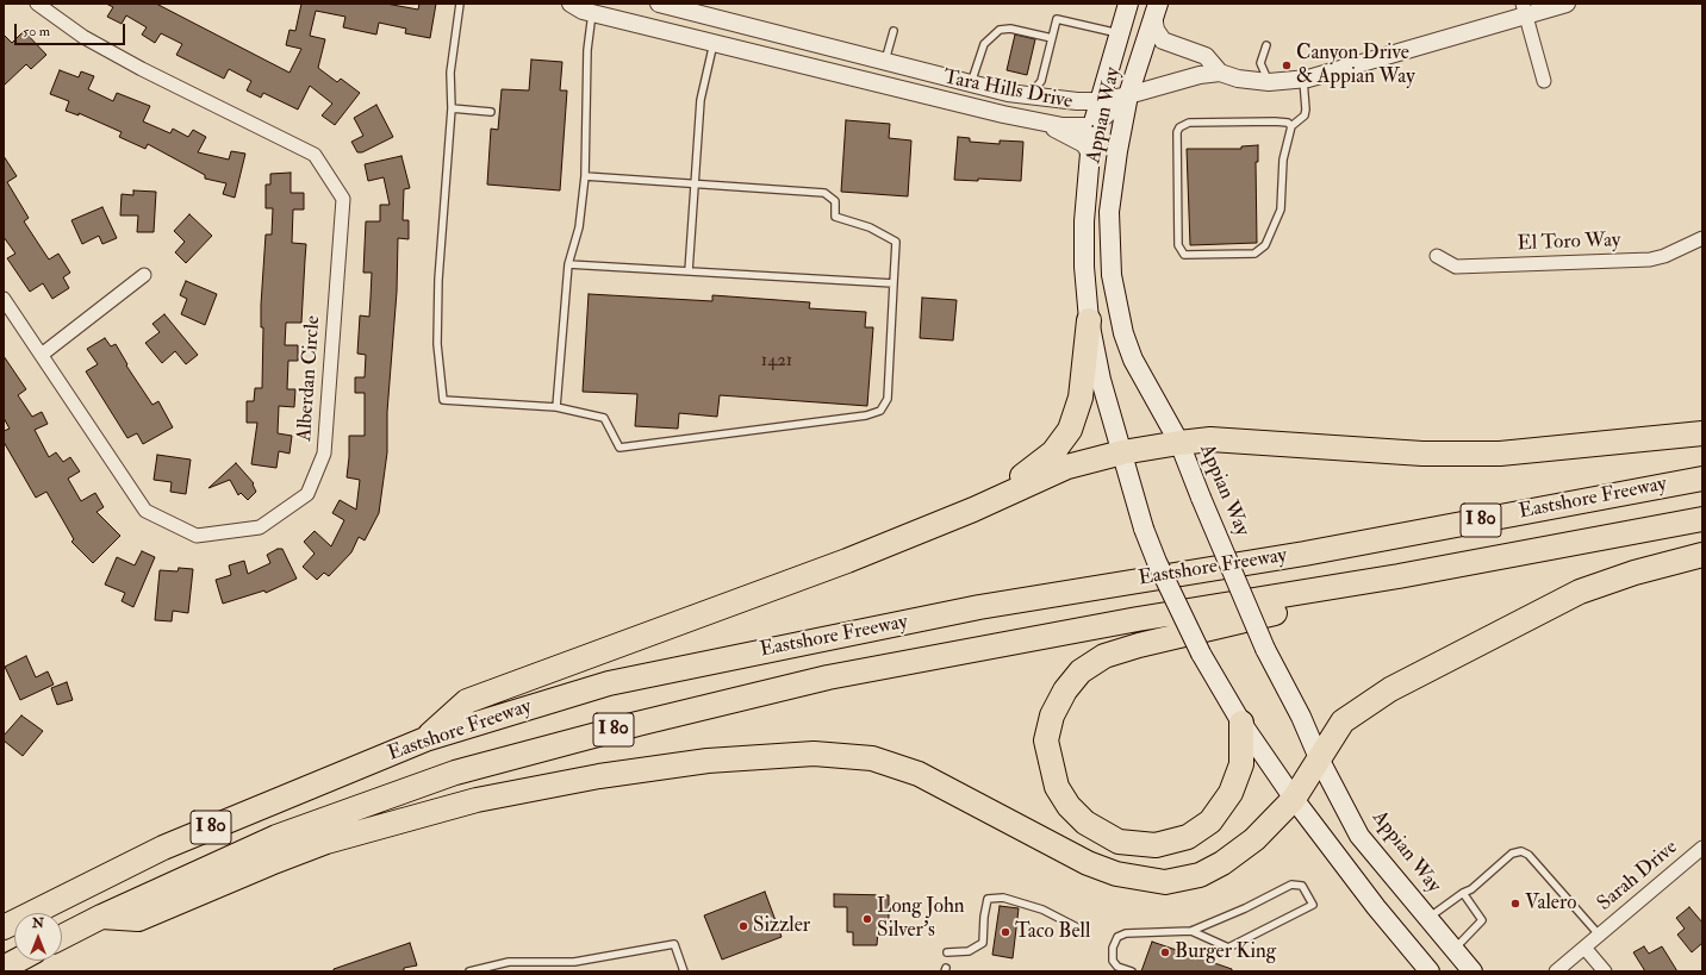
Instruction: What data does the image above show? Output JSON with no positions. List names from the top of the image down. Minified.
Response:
{"streets":{"highway":["Eastshore Freeway","I 80"],"main road":["Appian Way"],"street":["Tara Hills Drive","El Toro Way","Alberdan Circle","Sarah Drive"]},"crossings":[["Tara Hills Drive","Appian Way"]],"places":["Canyon Drive & Appian Way","Valero","Long John Silver's","Sizzler","Taco Bell","Burger King"],"house_numbers":["1421"],"scale_bar":"50 m","north":"top"}
